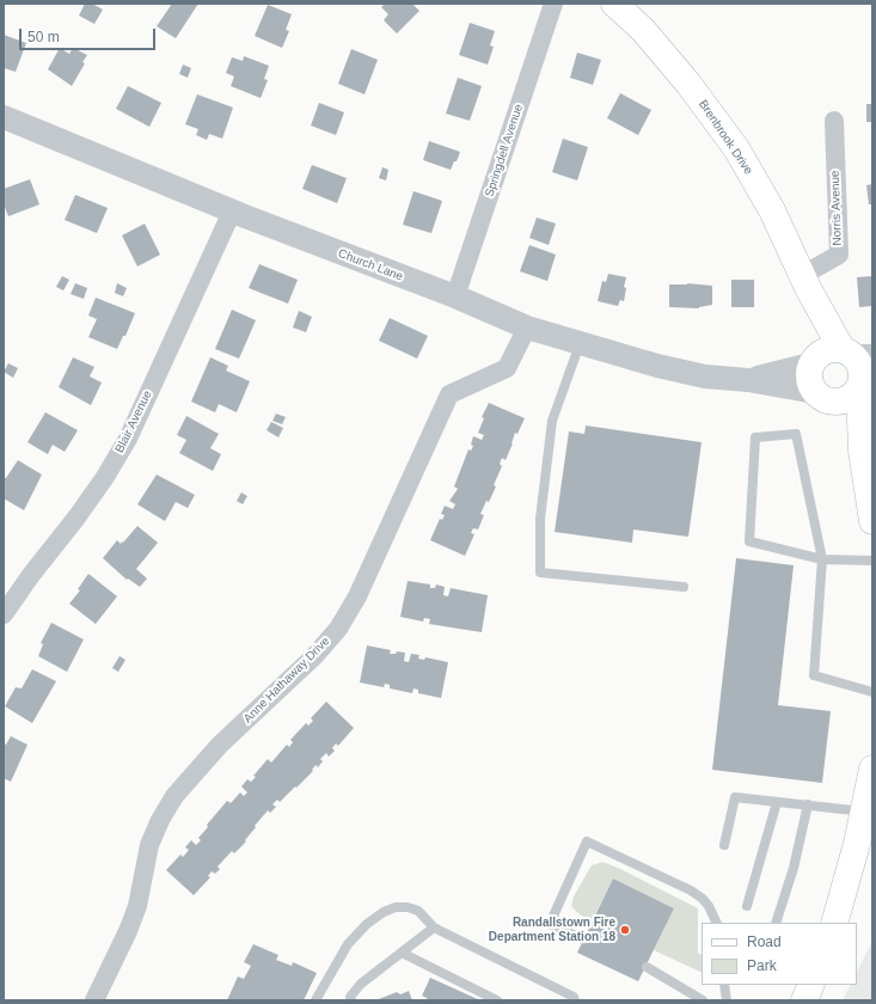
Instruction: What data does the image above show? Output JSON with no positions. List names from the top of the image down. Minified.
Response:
{"streets":{"main road":["Brenbrook Drive"],"street":["Springdell Avenue","Norris Avenue","Church Lane","Blair Avenue","Anne Hathaway Drive"]},"crossings":[["Brenbrook Drive","Norris Avenue"],["Brenbrook Drive","Church Lane"],["Springdell Avenue","Church Lane"],["Church Lane","Blair Avenue"],["Church Lane","Anne Hathaway Drive"]],"places":["Randallstown Fire Department Station 18"],"legend":["Road","Park"],"scale_bar":"50 m"}
